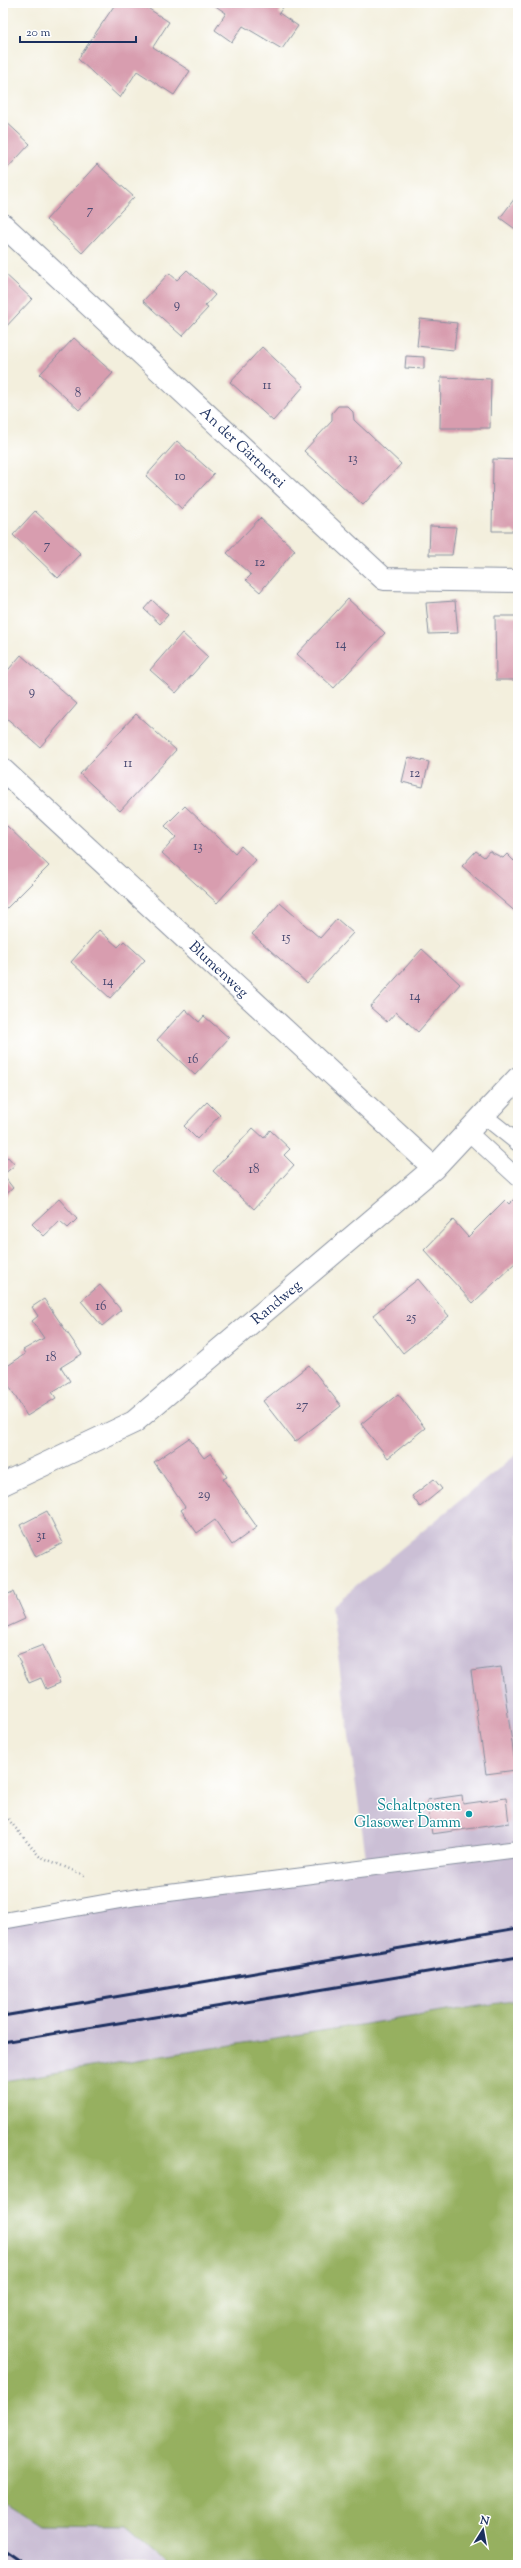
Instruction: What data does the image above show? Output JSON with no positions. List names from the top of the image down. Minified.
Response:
{"streets":{"street":["An der Gärtnerei","Blumenweg","Randweg"]},"crossings":[["Blumenweg","Randweg"]],"places":["Schaltposten Glasower Damm"],"house_numbers":["7","9","11","8","13","10","7","12","14","9","11","12","13","15","14","14","16","18","16","25","18","27","29","31"],"scale_bar":"20 m","north":"top"}
